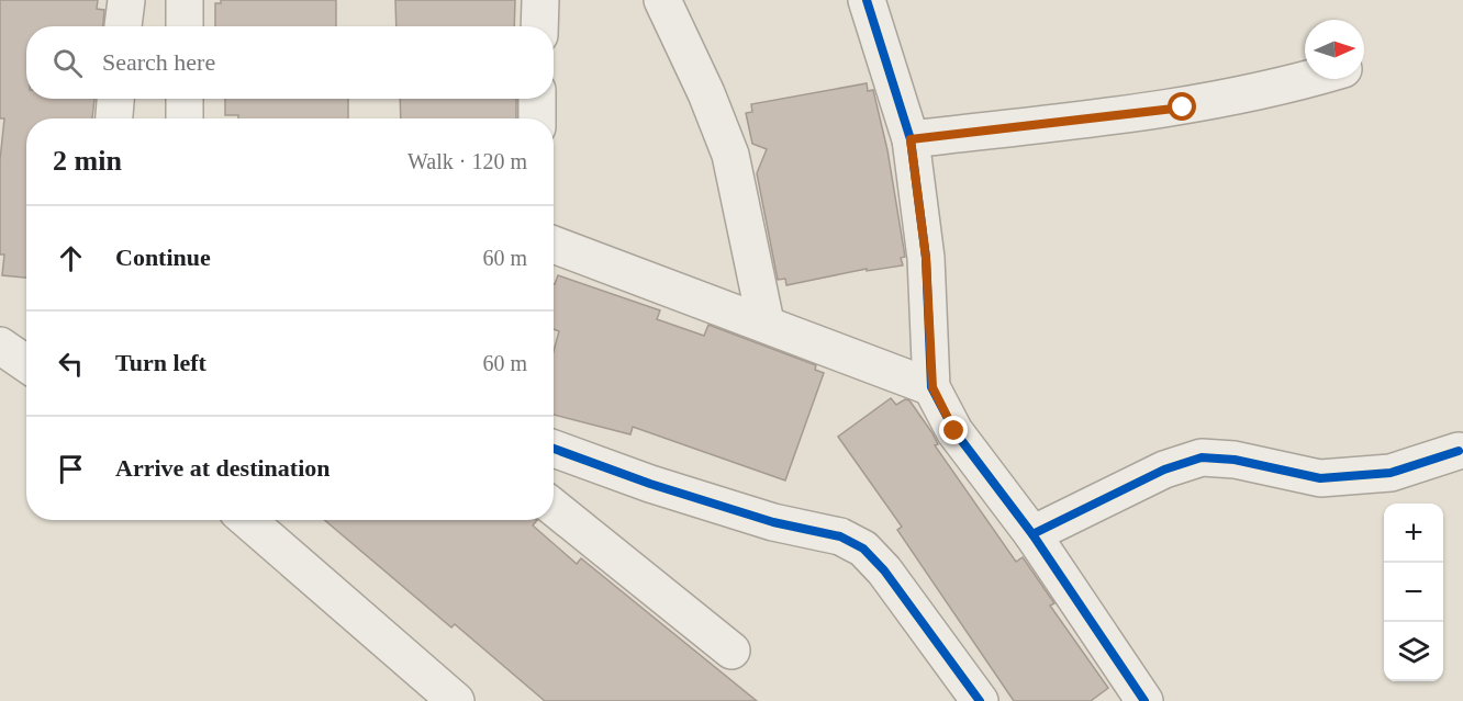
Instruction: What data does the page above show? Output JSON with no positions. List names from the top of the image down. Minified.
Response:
{"north":"right","page":{"search":"Search here","heading":["2 min","Walk · 120 m"],"list":[["Continue","60 m"],["Turn left","60 m"],"Arrive at destination"],"map_buttons":["+","−"]}}
